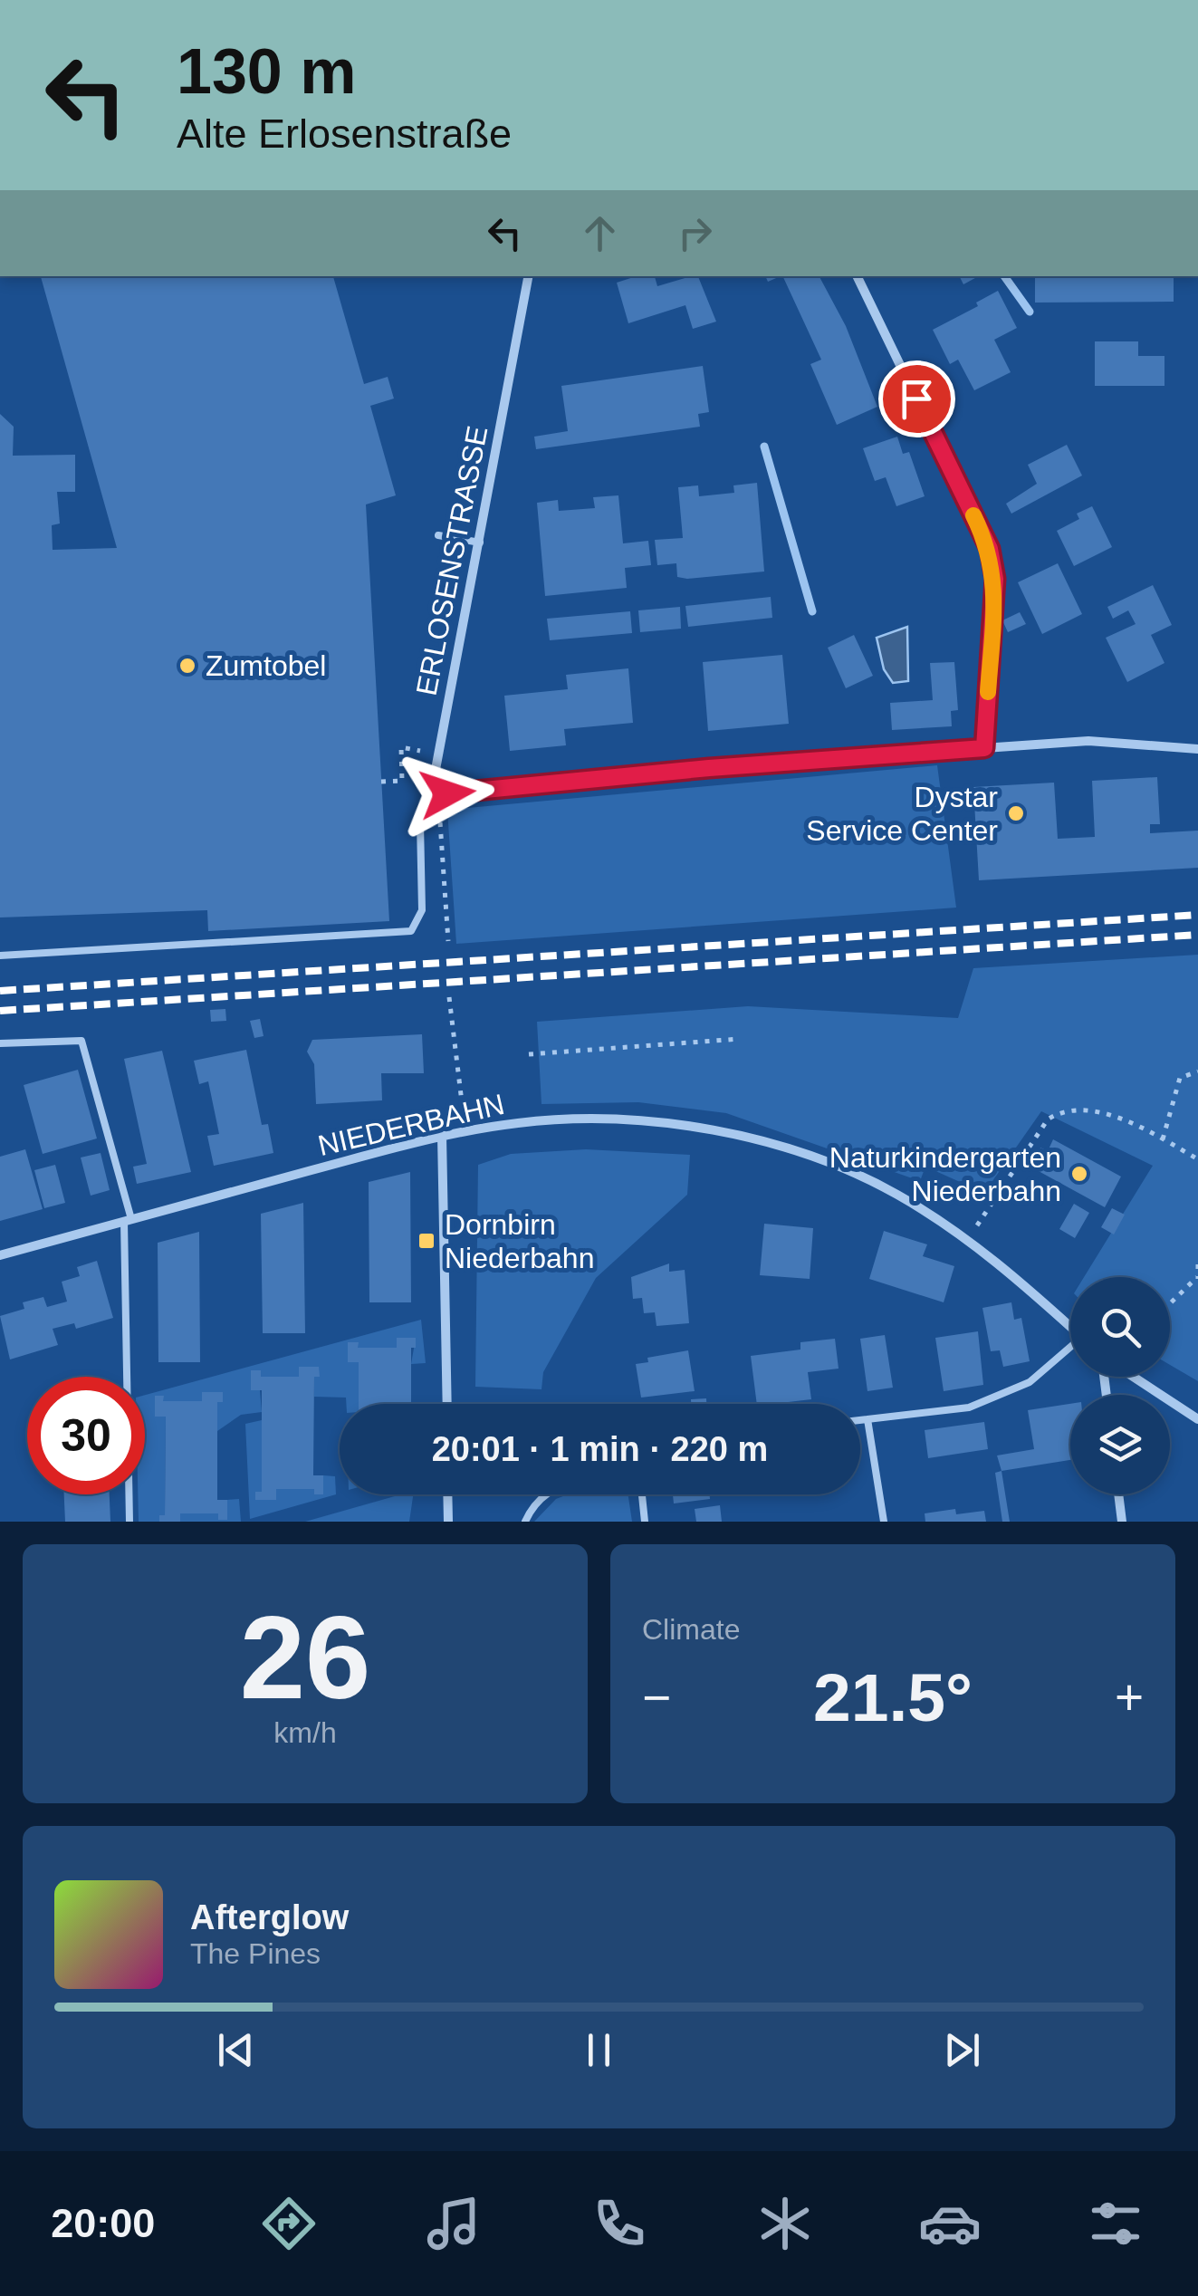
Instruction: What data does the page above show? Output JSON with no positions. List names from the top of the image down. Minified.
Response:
{"streets":{"street":["ERLOSENSTRASSE","NIEDERBAHN"]},"places":{"other":["Zumtobel","Dystar Service Center","Naturkindergarten Niederbahn"],"transit":["Dornbirn Niederbahn"]},"page":{"turn":["130 m","Alte Erlosenstraße"],"limit":"30","trip":"20:01 · 1 min · 220 m","tile":[["26","km/h"],"Climate"],"heat":["−","21.5°","+"],"song":["Afterglow","The Pines"],"tabs":"20:00"}}
